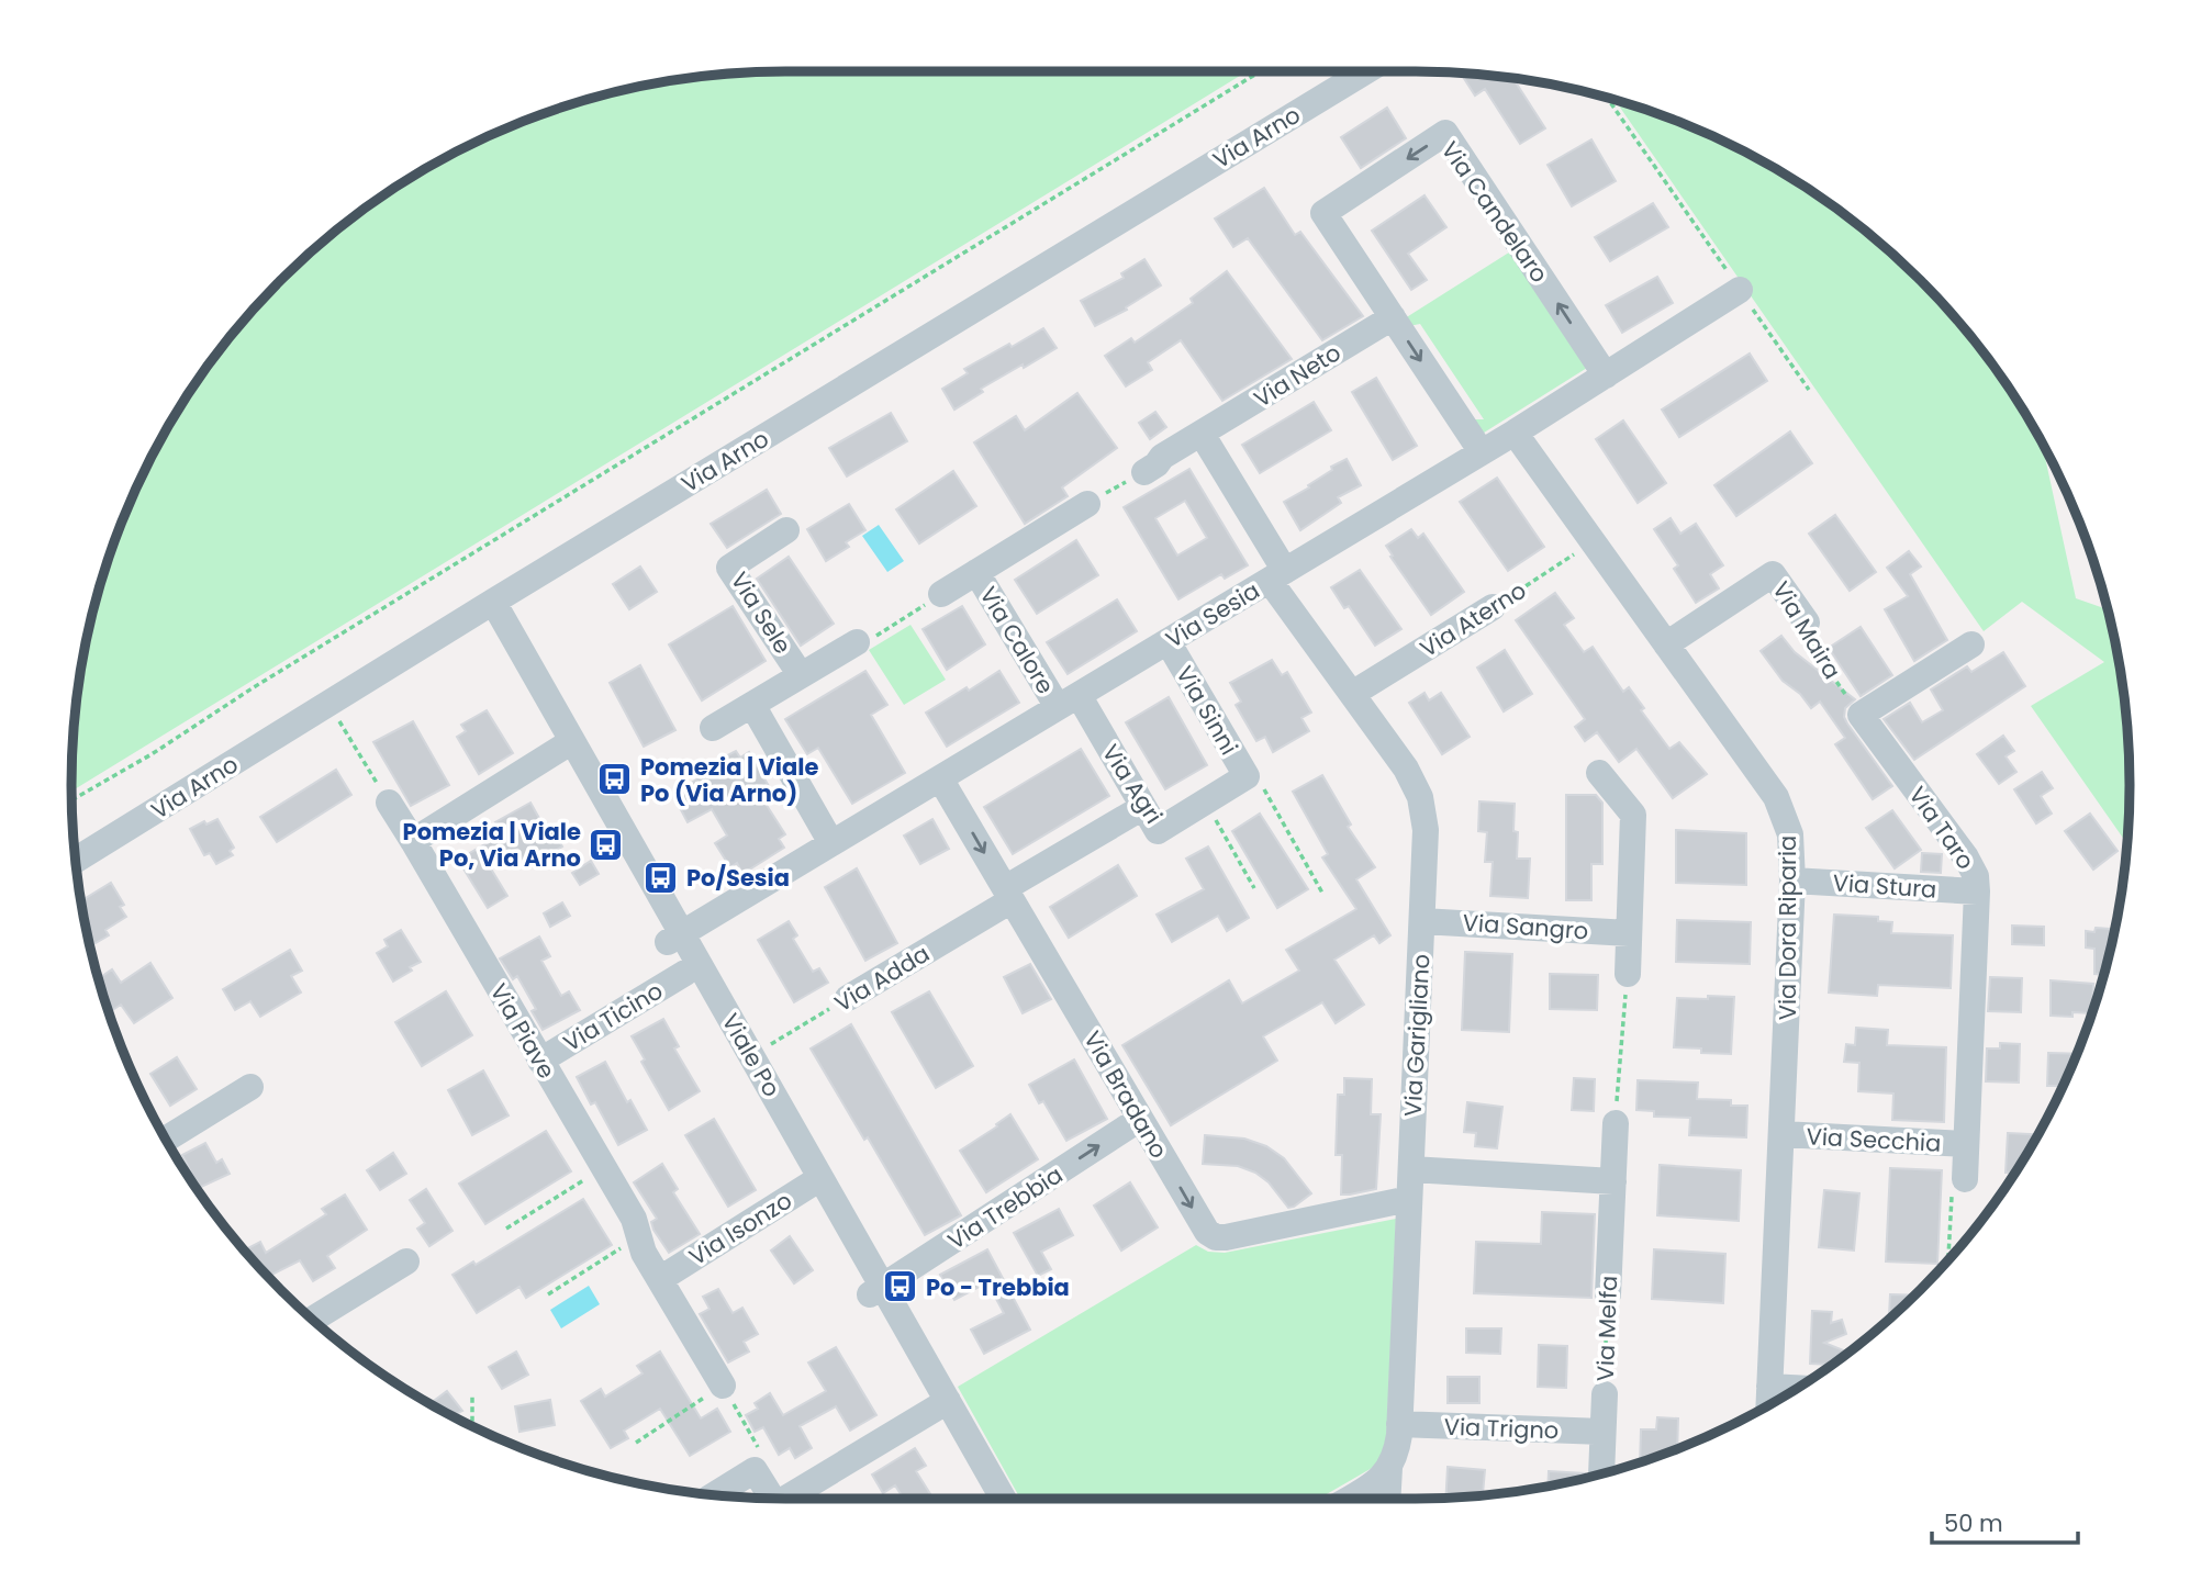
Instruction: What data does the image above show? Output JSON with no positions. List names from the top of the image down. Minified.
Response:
{"streets":{"street":["Via Arno","Via Candelaro","Via Neto","Via Sele","Via Sesia","Via Aterno","Via Maira","Via Calore","Via Sinni","Via Agri","Via Taro","Via Stura","Via Sangro","Via Dora Riparia","Via Adda","Via Ticino","Via Piave","Via Garigliano","Viale Po","Via Bradano","Via Secchia","Via Trebbia","Via Isonzo","Via Melfa","Via Trigno"]},"crossings":[["Via Arno","Viale Po"],["Via Candelaro","Via Neto"],["Via Candelaro","Via Sesia"],["Via Sesia","Via Calore"],["Via Sesia","Via Sinni"],["Via Sesia","Via Agri"],["Via Sesia","Via Dora Riparia"],["Via Sesia","Via Garigliano"],["Via Sesia","Viale Po"],["Via Sesia","Via Bradano"],["Via Aterno","Via Dora Riparia"],["Via Aterno","Via Garigliano"],["Via Maira","Via Taro"],["Via Maira","Via Dora Riparia"],["Via Calore","Via Agri"],["Via Sinni","Via Agri"],["Via Agri","Via Adda"],["Via Taro","Via Stura"],["Via Taro","Via Secchia"],["Via Stura","Via Dora Riparia"],["Via Sangro","Via Garigliano"],["Via Dora Riparia","Via Secchia"],["Via Adda","Viale Po"],["Via Adda","Via Bradano"],["Via Ticino","Via Piave"],["Via Ticino","Viale Po"],["Via Piave","Via Isonzo"],["Via Garigliano","Via Bradano"],["Via Garigliano","Via Trigno"],["Viale Po","Via Trebbia"],["Viale Po","Via Isonzo"],["Via Bradano","Via Trebbia"],["Via Melfa","Via Trigno"]],"one_way":["Via Bradano","Via Trebbia"],"places":{"bus stop":["Pomezia | Viale Po (Via Arno)","Pomezia | Viale Po, Via Arno","Po/Sesia","Po - Trebbia"]},"scale_bar":"50 m"}
